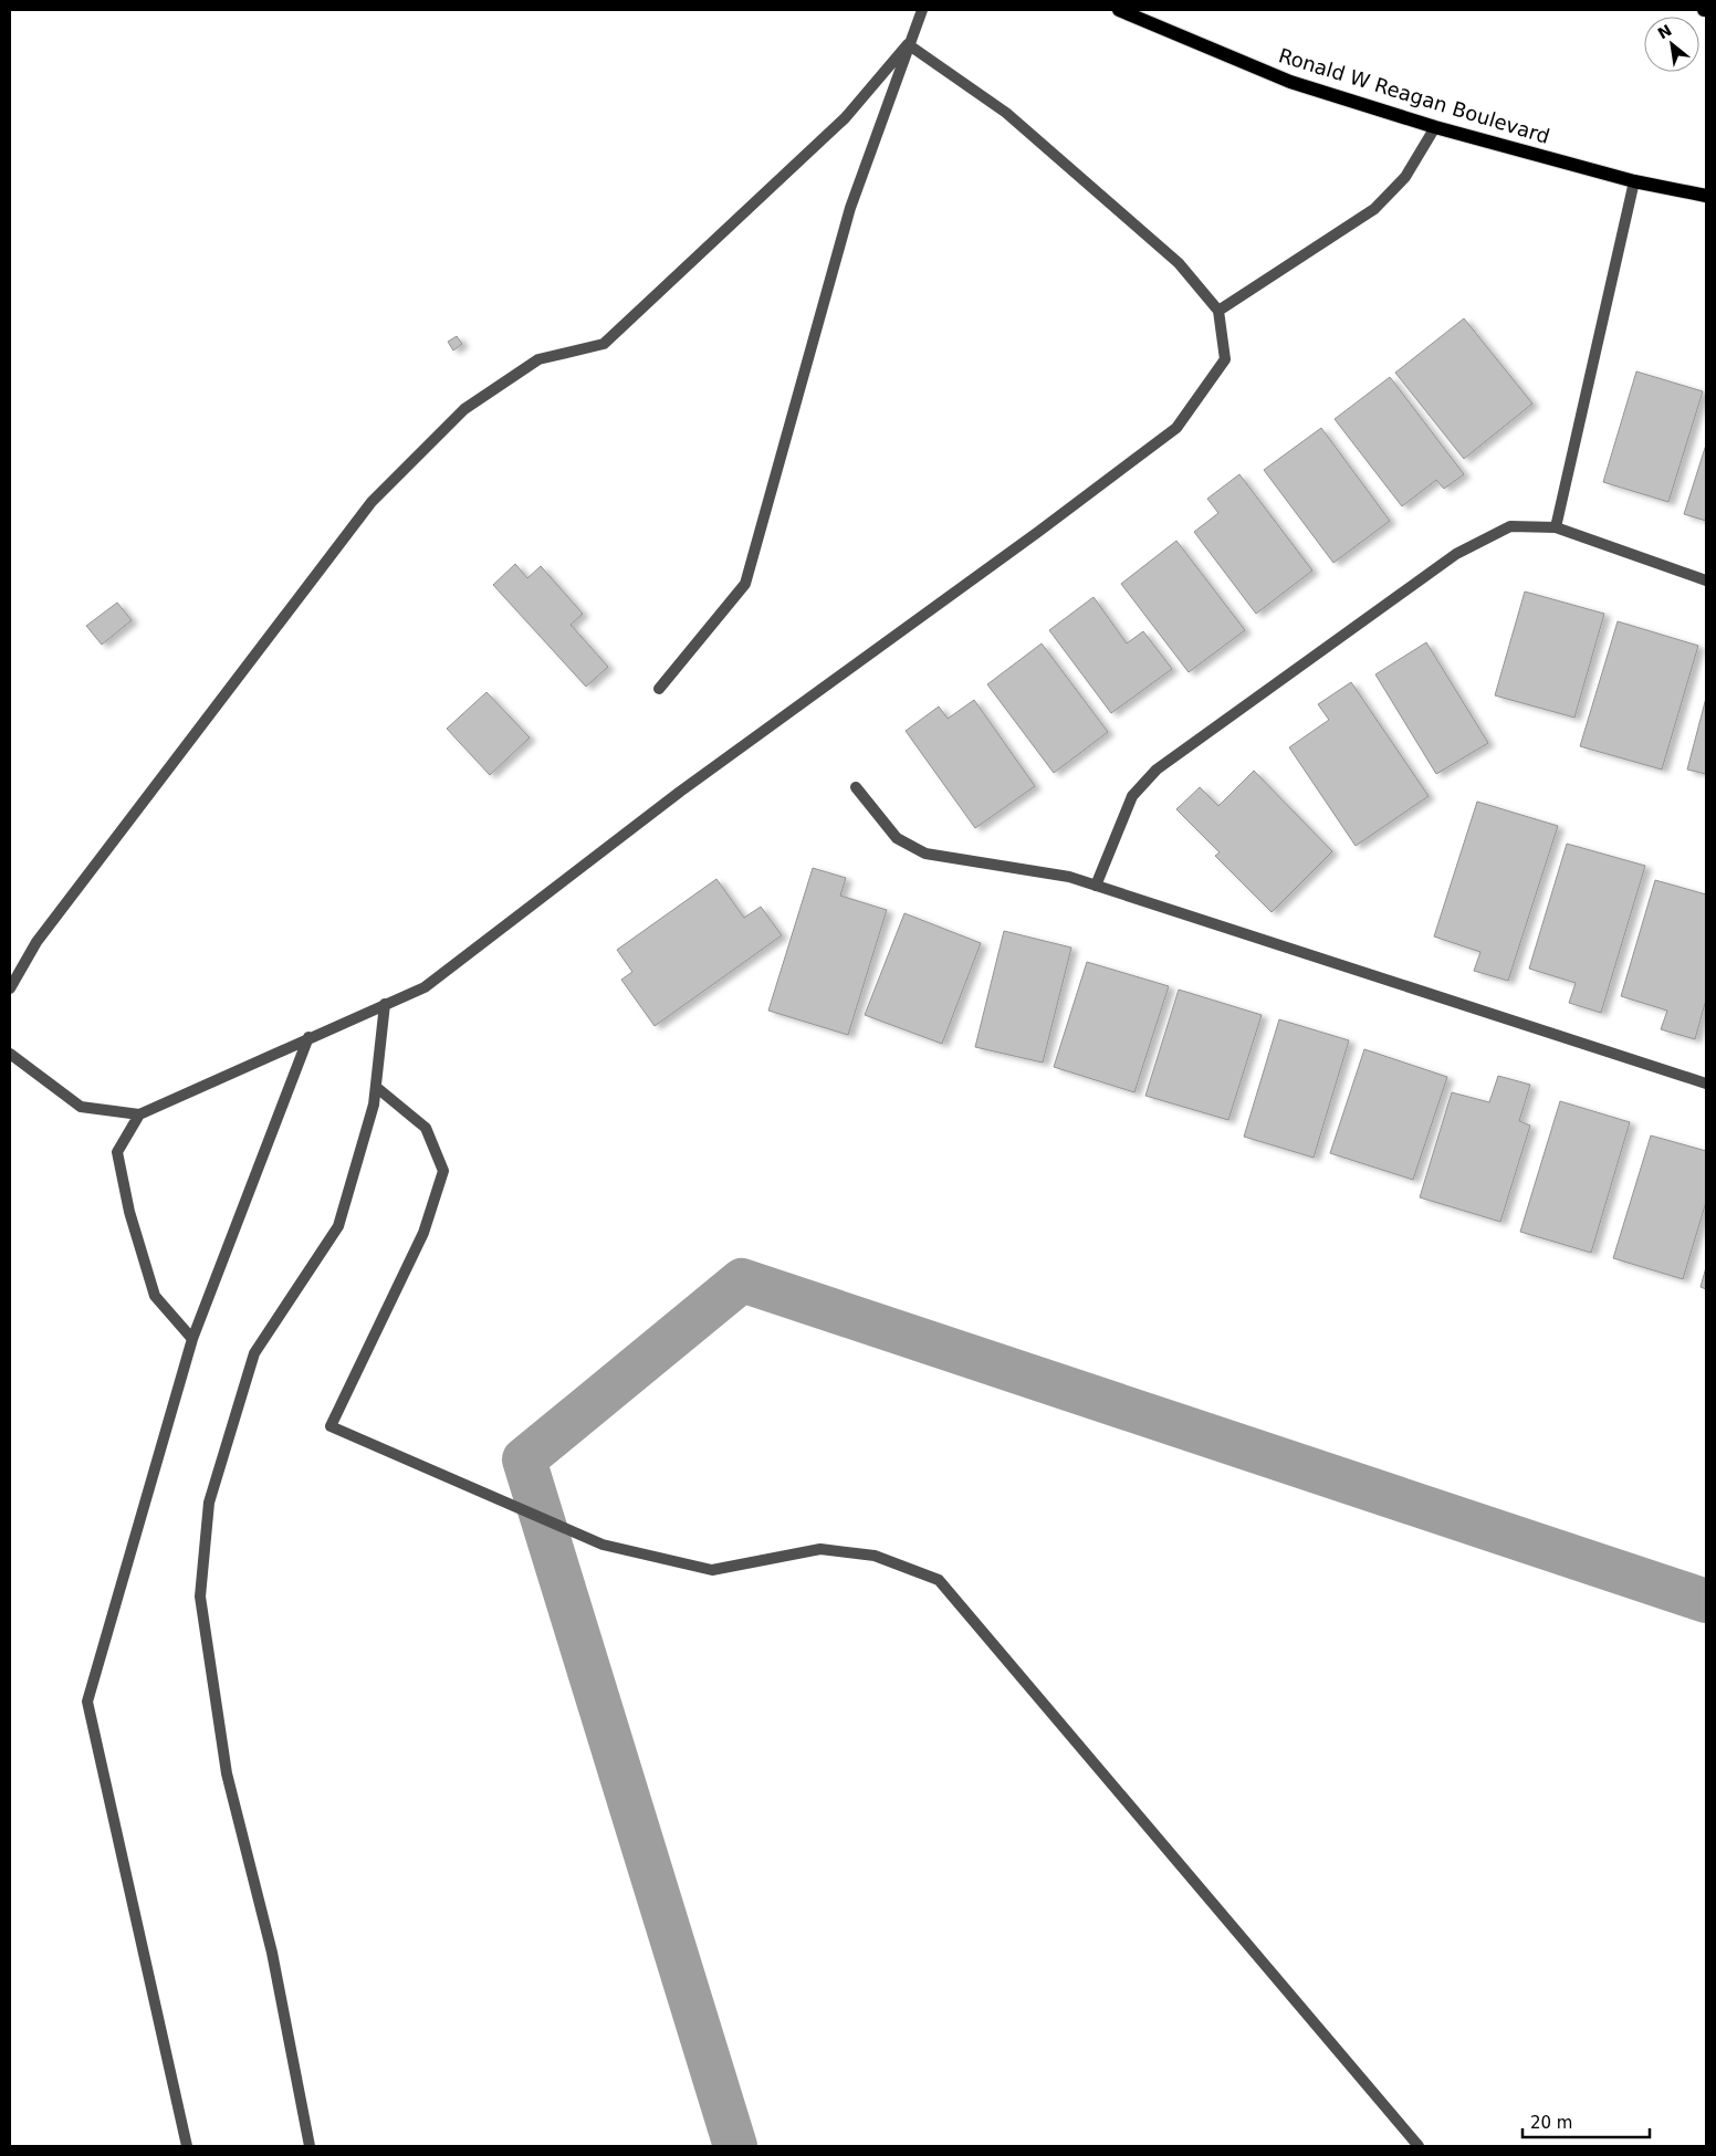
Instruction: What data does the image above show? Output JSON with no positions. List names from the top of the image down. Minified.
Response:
{"streets":{"main road":["Ronald W Reagan Boulevard"]},"scale_bar":"20 m","north":"top left"}
